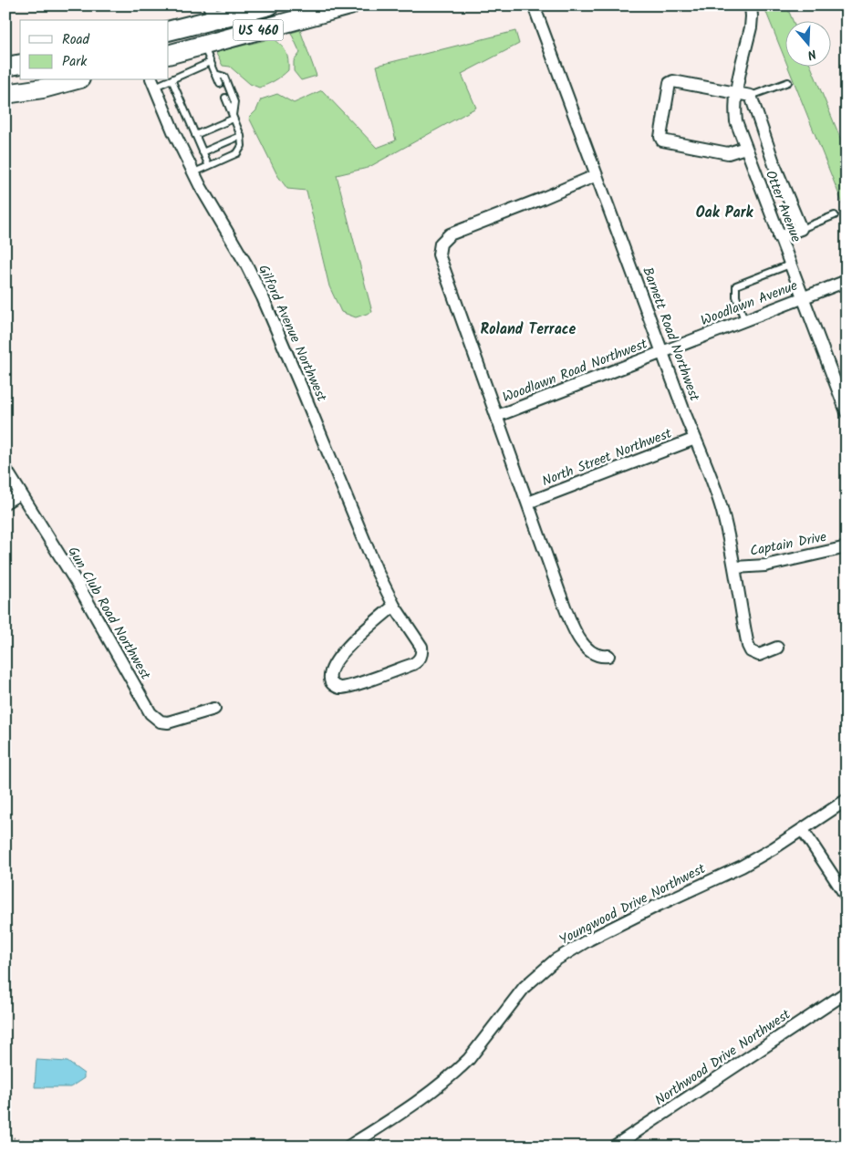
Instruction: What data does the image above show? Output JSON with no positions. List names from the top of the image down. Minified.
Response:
{"streets":{"main road":["US 460"],"street":["Otter Avenue","Woodlawn Avenue","Gilford Avenue Northwest","Barnett Road Northwest","Woodlawn Road Northwest","North Street Northwest","Captain Drive","Gun Club Road Northwest","Youngwood Drive Northwest","Northwood Drive Northwest"]},"crossings":[["Otter Avenue","Woodlawn Avenue"],["Woodlawn Avenue","Barnett Road Northwest"],["Woodlawn Avenue","Woodlawn Road Northwest"],["Barnett Road Northwest","Woodlawn Road Northwest"],["Barnett Road Northwest","North Street Northwest"],["Barnett Road Northwest","Captain Drive"]],"districts":["Oak Park","Roland Terrace"],"legend":["Road","Park"],"north":"bottom"}
